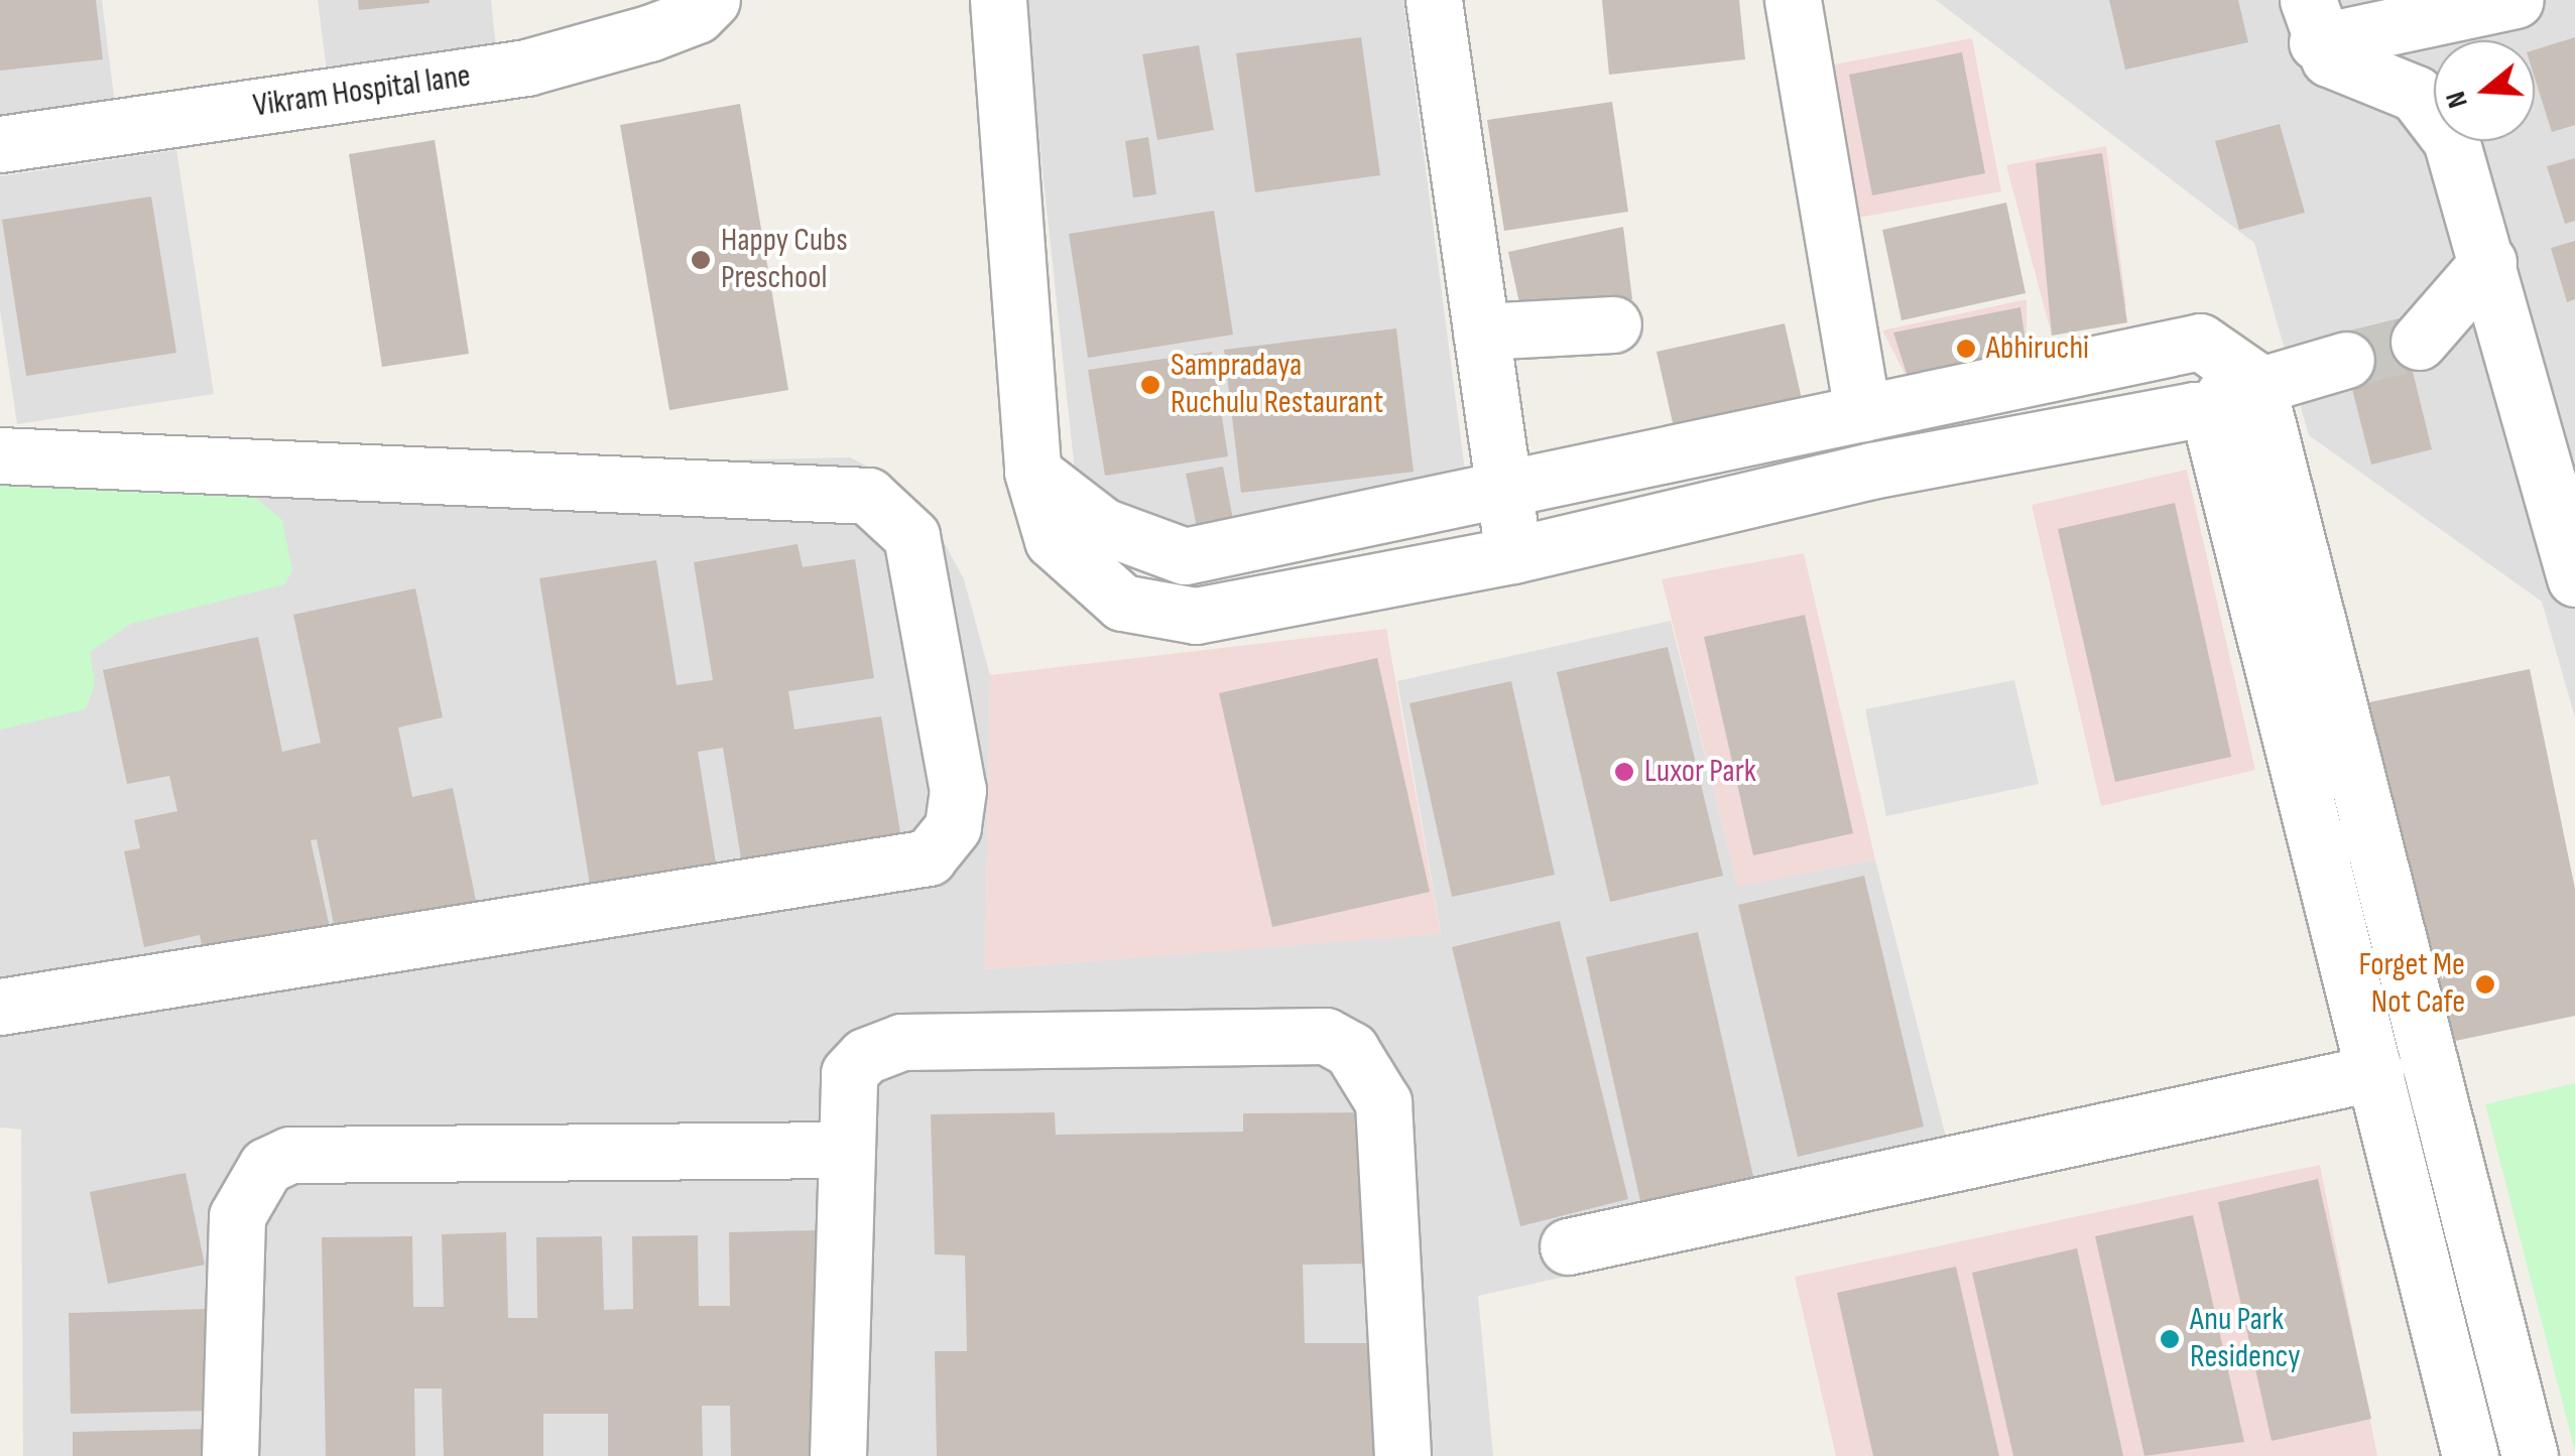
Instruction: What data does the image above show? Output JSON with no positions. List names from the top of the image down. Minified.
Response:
{"streets":{"street":["Vikram Hospital lane"]},"places":["Happy Cubs Preschool","Abhiruchi","Sampradaya Ruchulu Restaurant","Luxor Park","Forget Me Not Cafe","Anu Park Residency"],"north":"left"}
